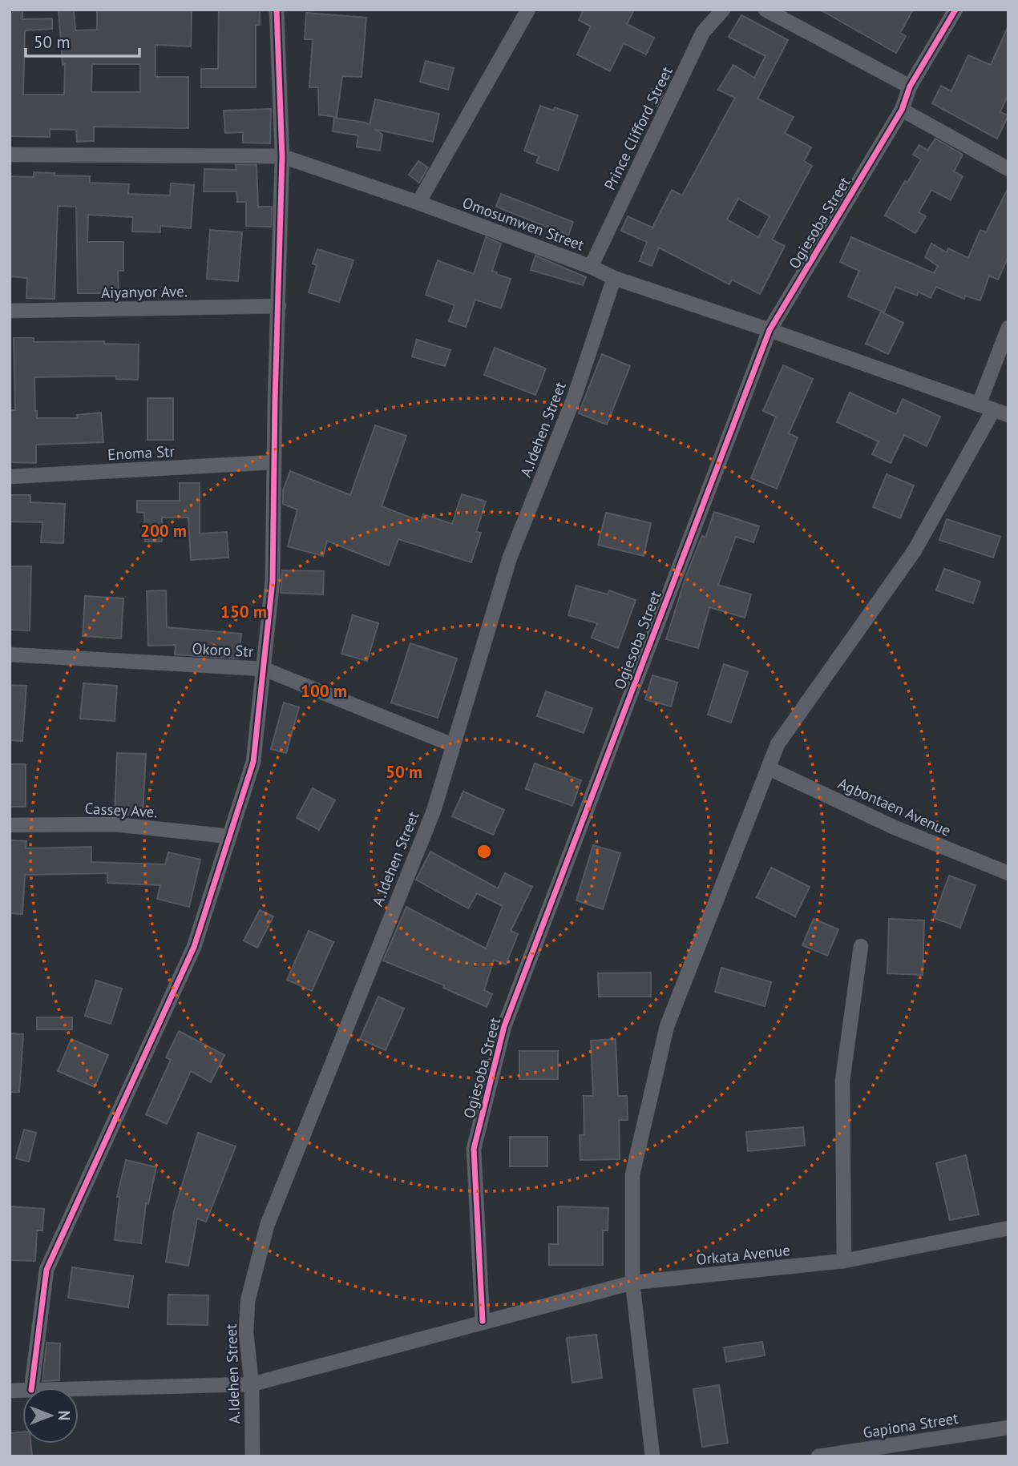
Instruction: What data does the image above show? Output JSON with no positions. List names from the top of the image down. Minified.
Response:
{"streets":{"street":["Prince Clifford Street","Ogiesoba Street","Omosumwen Street","Aiyanyor Ave.","A.Idehen Street","Enoma Str","Okoro Str","Agbontaen Avenue","Cassey Ave.","Orkata Avenue","Gapiona Street"]},"crossings":[["Prince Clifford Street","Omosumwen Street"],["Ogiesoba Street","Omosumwen Street"],["Ogiesoba Street","Orkata Avenue"],["Omosumwen Street","A.Idehen Street"],["A.Idehen Street","Okoro Str"],["A.Idehen Street","Orkata Avenue"]],"scale_bar":"50 m","north":"right","rings":["200 m","150 m","100 m","50 m"]}
